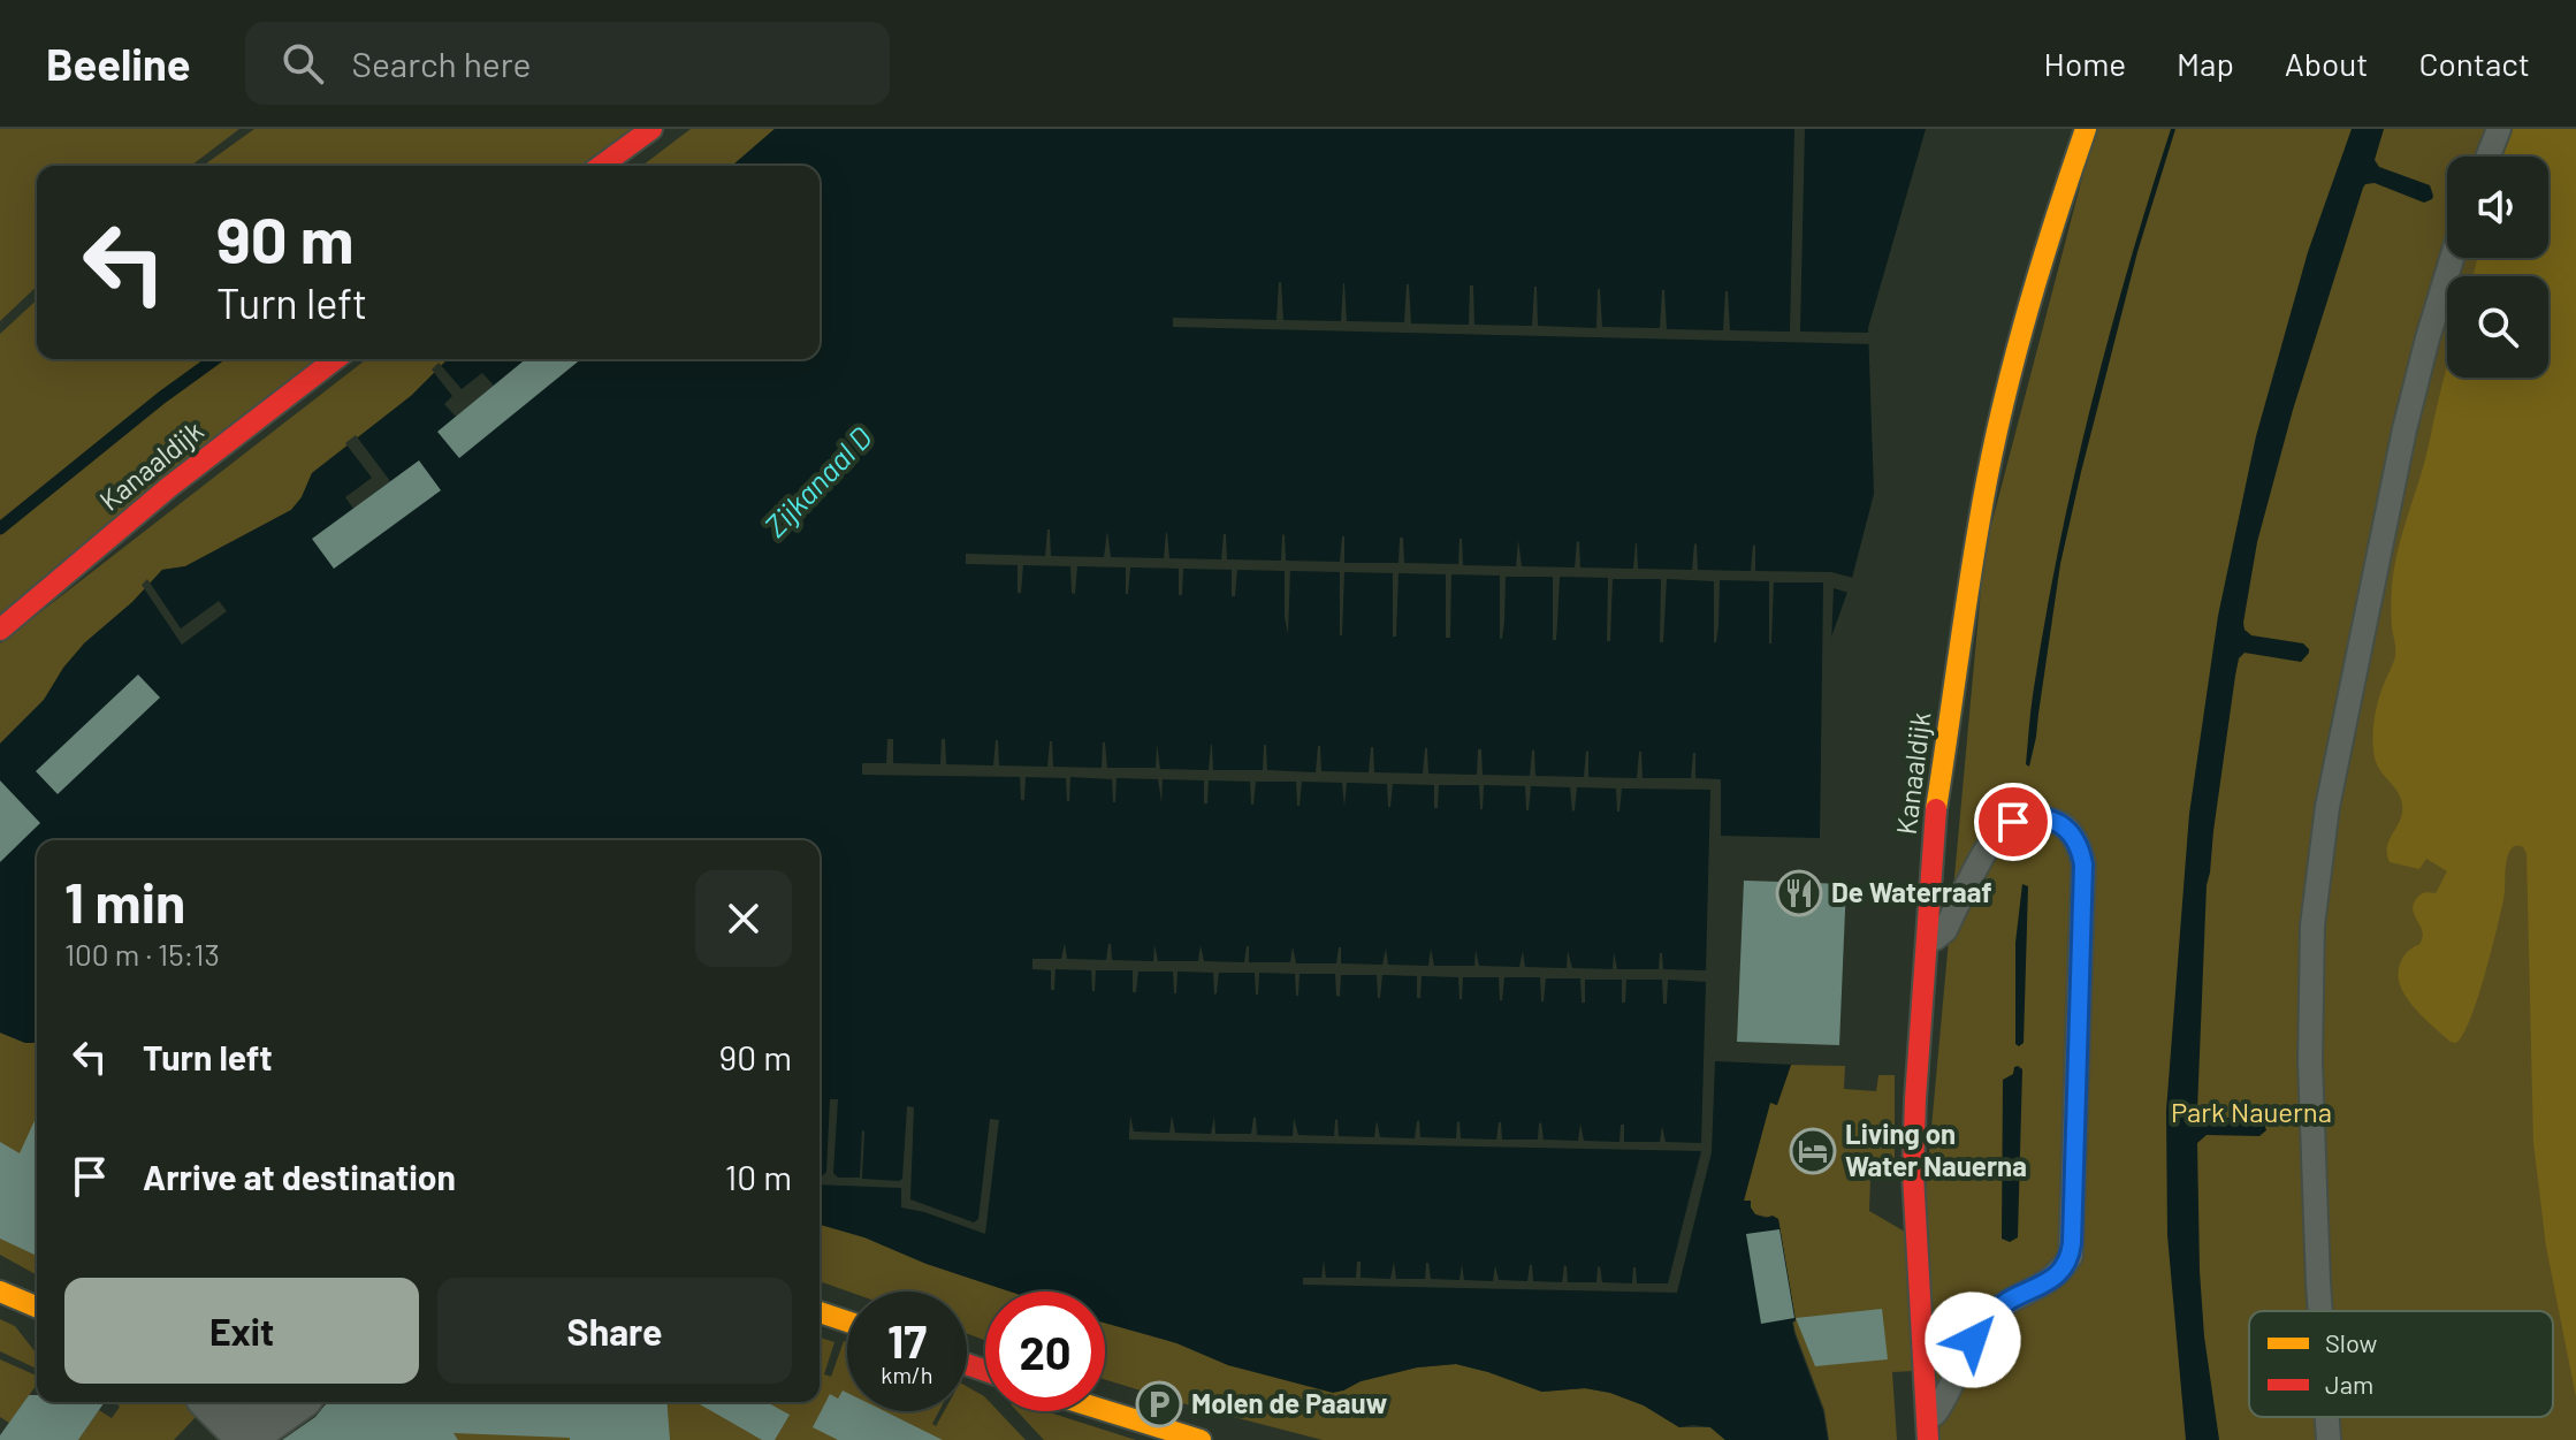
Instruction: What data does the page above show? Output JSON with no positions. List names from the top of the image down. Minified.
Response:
{"streets":{"street":["Kanaaldijk"]},"water":["Zijkanaal D"],"parks":["Park Nauerna"],"places":{"restaurant":["De Waterraaf"],"hotel":["Living on Water Nauerna"],"parking":["Molen de Paauw"]},"legend":["Slow","Jam"],"page":{"header":"Beeline","search":"Search here","nav":["Home","Map","About","Contact"],"turn":["90 m","Turn left"],"heading":["1 min","100 m · 15:13"],"list":[{"name":"Turn left","value":"90 m"},{"name":"Arrive at destination","value":"10 m"}],"buttons":["Exit","Share"],"speed":"17 km/h","limit":"20"}}
